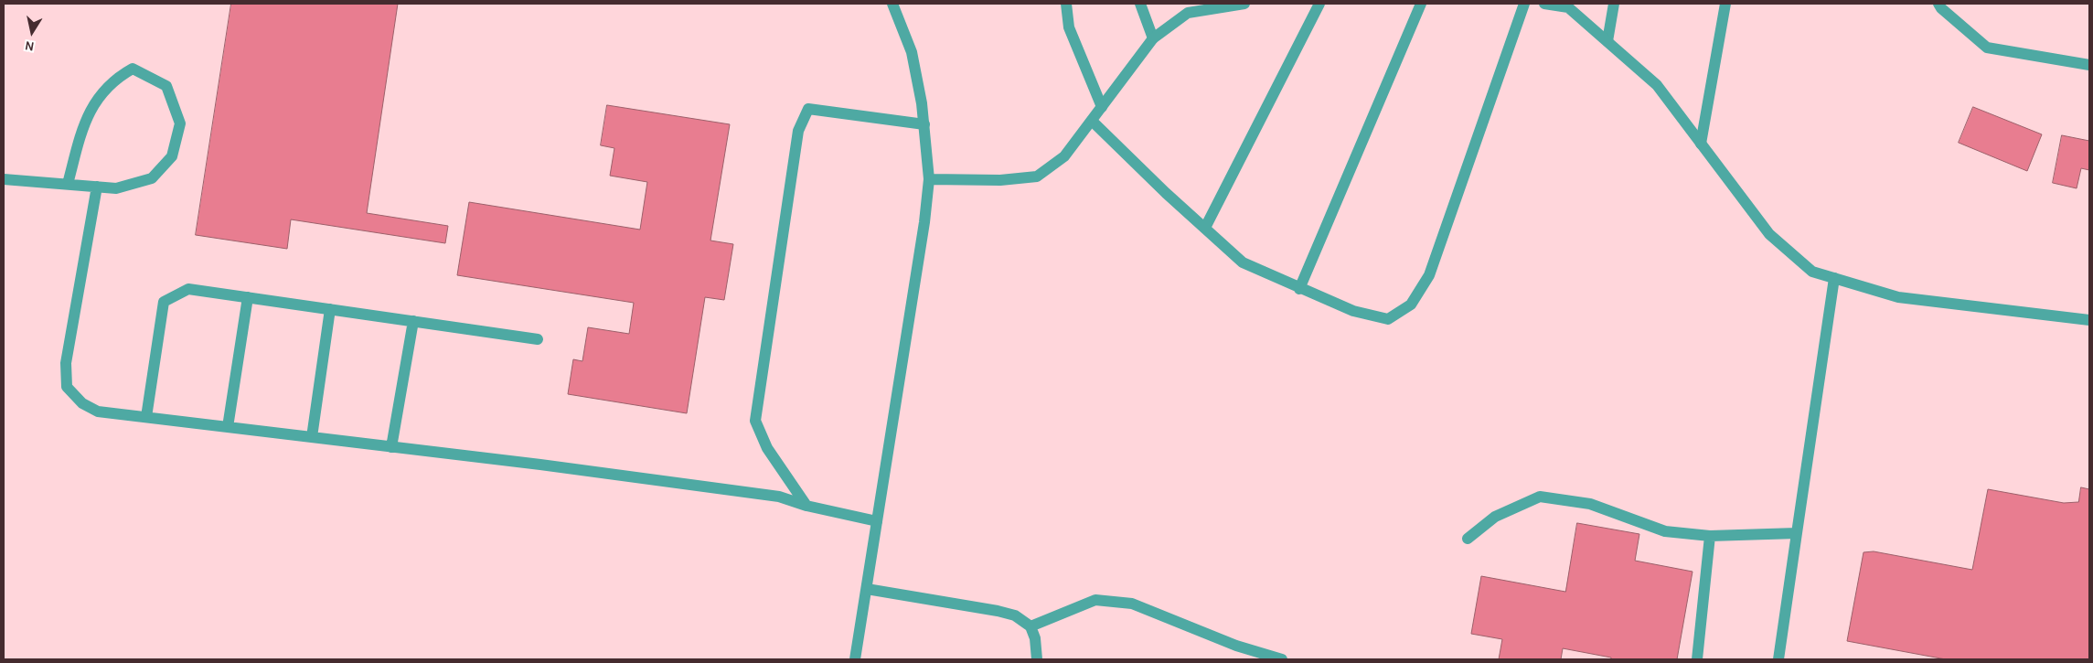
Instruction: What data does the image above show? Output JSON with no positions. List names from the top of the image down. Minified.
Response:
{"north":"bottom"}
